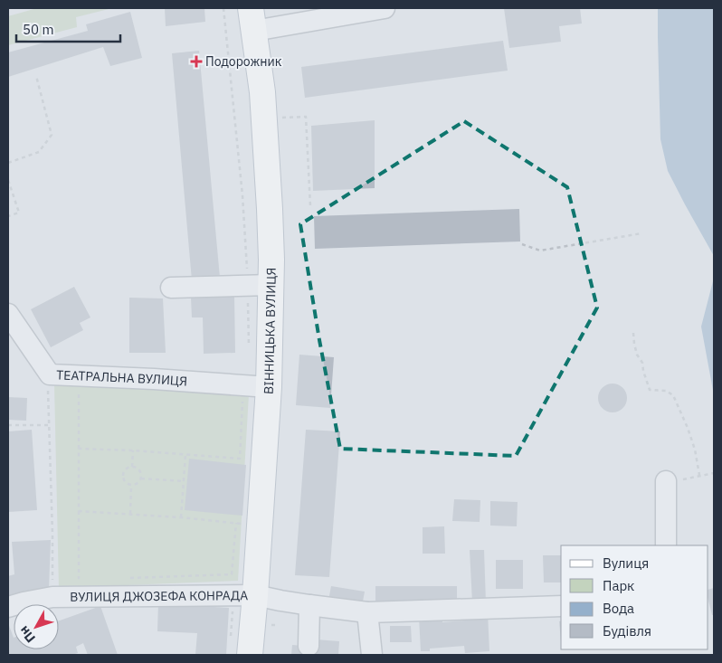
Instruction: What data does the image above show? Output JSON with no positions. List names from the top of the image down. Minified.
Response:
{"streets":{"main road":["ВІННИЦЬКА ВУЛИЦЯ"],"street":["ТЕАТРАЛЬНА ВУЛИЦЯ","ВУЛИЦЯ ДЖОЗЕФА КОНРАДА"]},"crossings":[["ВІННИЦЬКА ВУЛИЦЯ","ТЕАТРАЛЬНА ВУЛИЦЯ"],["ВІННИЦЬКА ВУЛИЦЯ","ВУЛИЦЯ ДЖОЗЕФА КОНРАДА"]],"places":{"health":["Подорожник"]},"legend":["Вулиця","Парк","Вода","Будівля"],"scale_bar":"50 m","north":"bottom left"}
